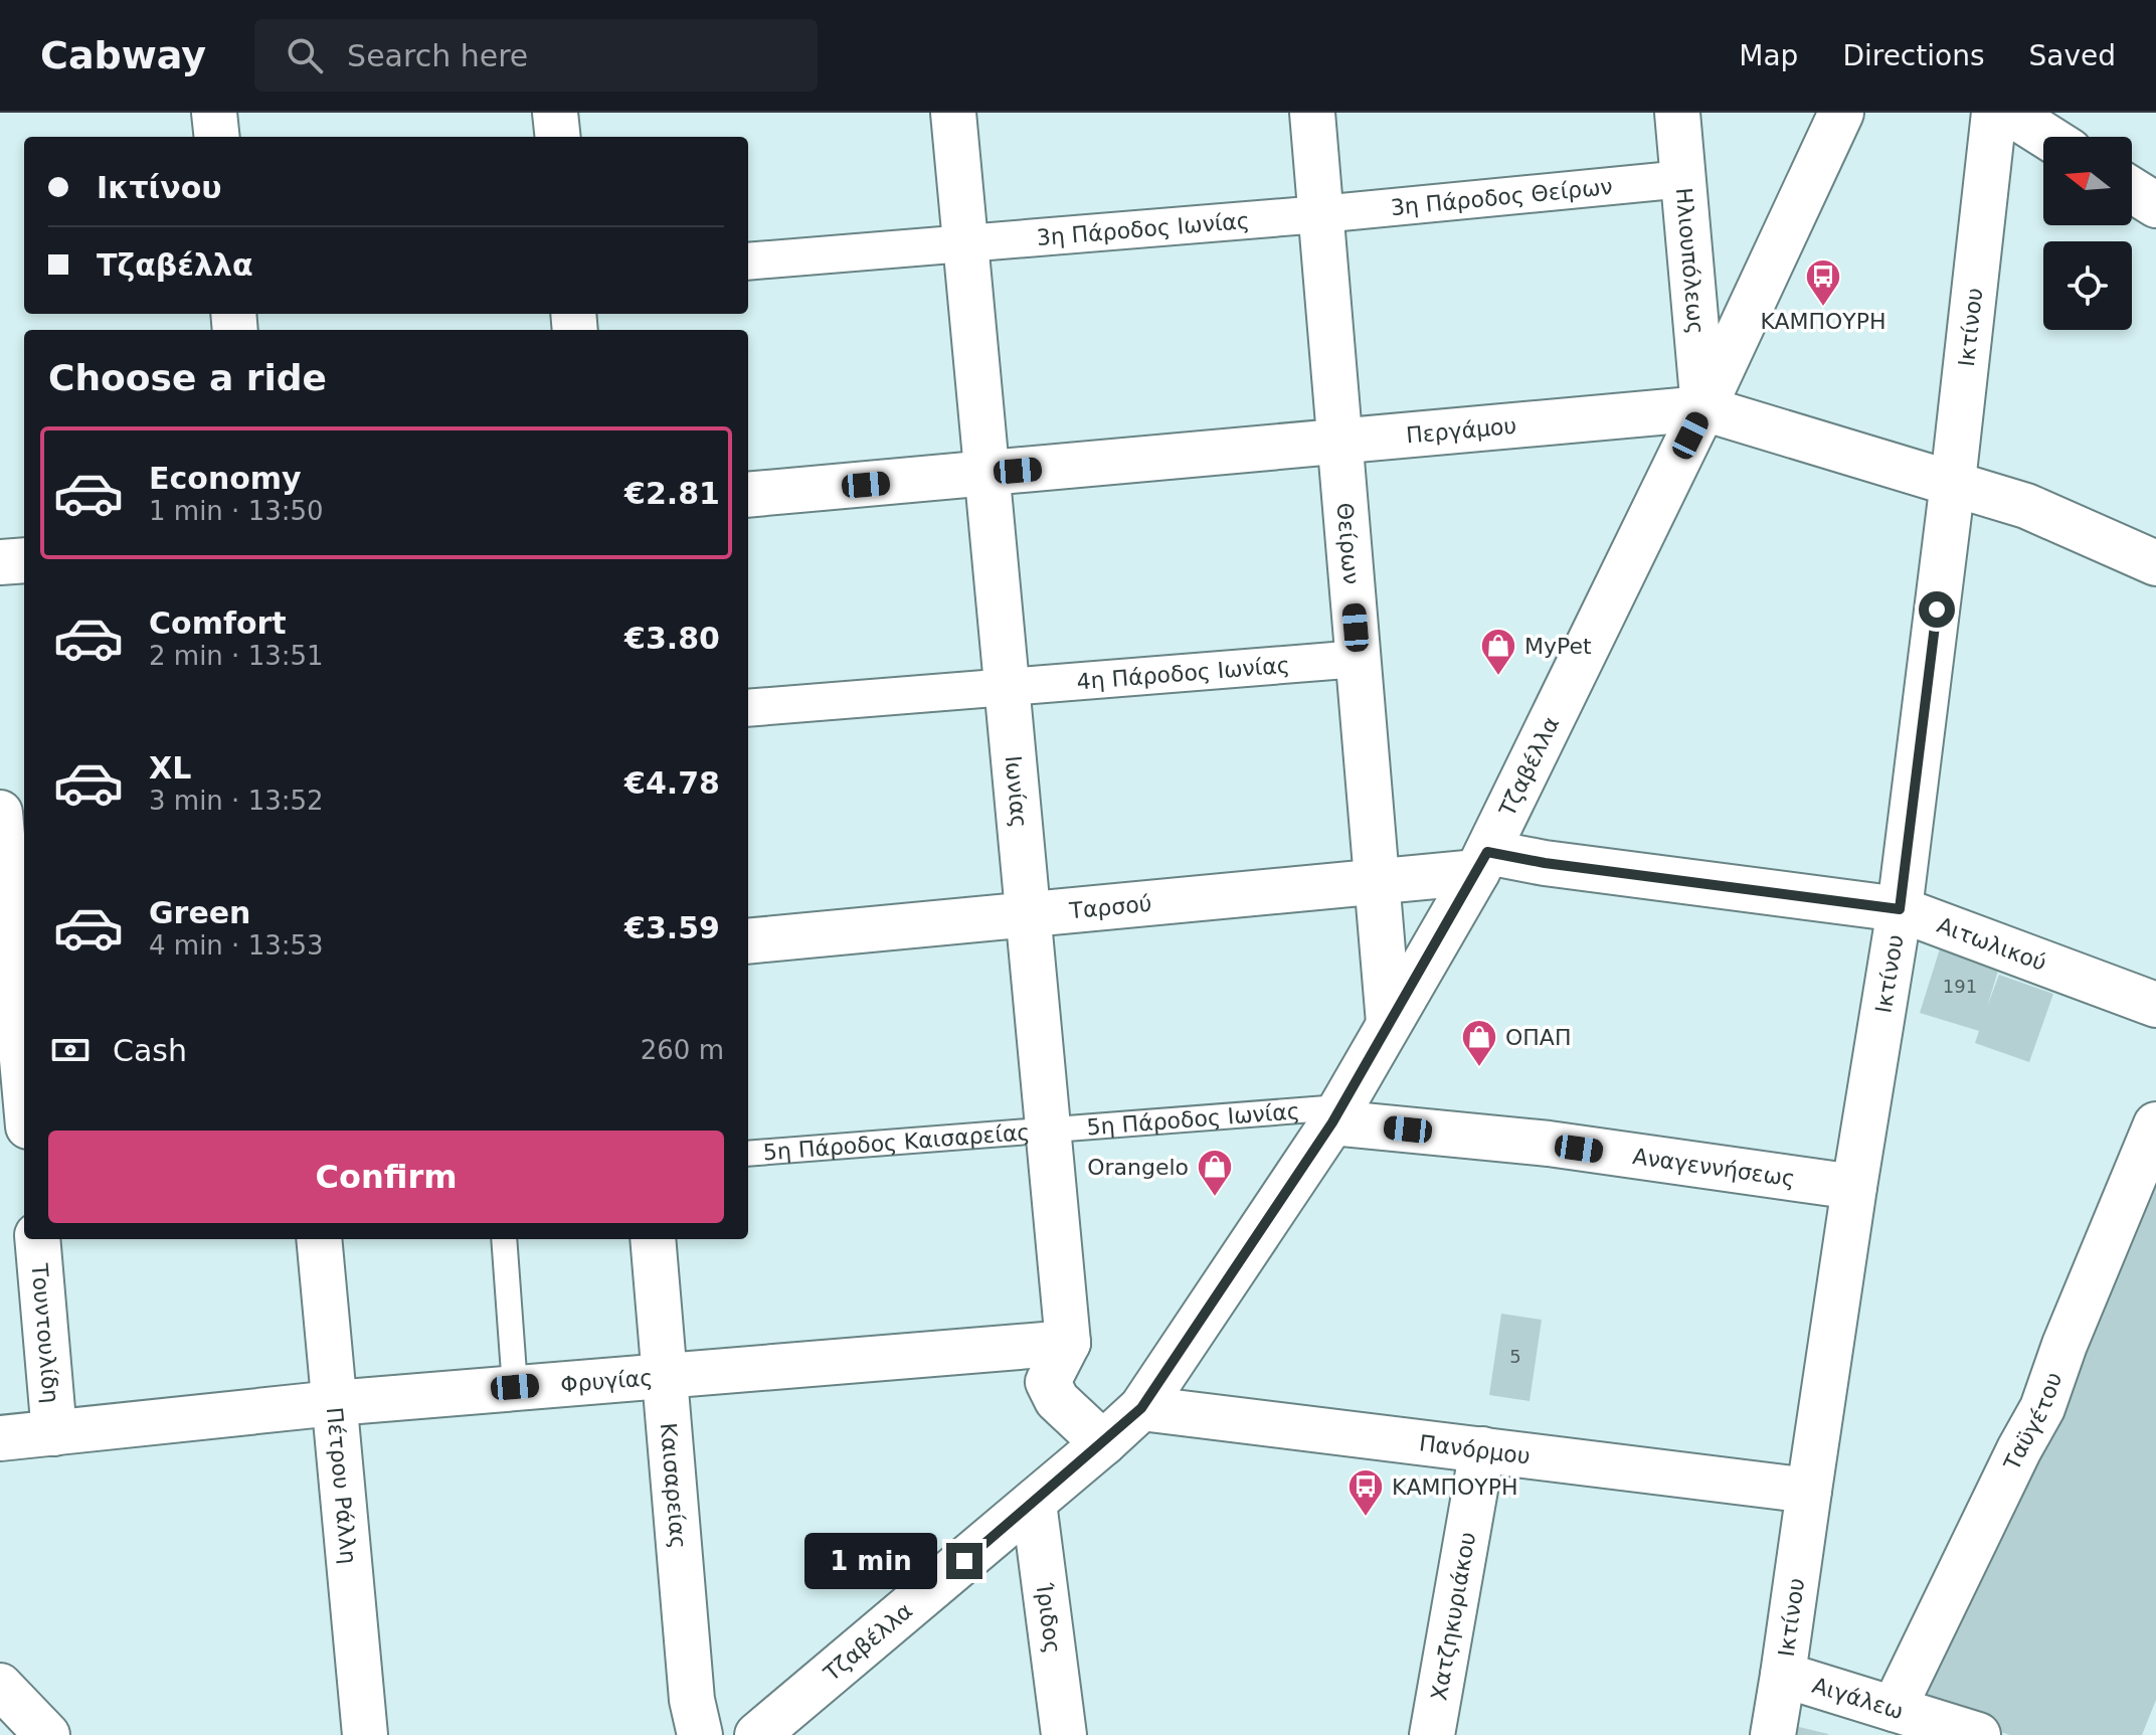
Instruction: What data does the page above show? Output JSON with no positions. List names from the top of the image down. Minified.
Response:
{"streets":{"street":["3η Πάροδος Θείρων","3η Πάροδος Ιωνίας","Ηλιουπόλεως","Ικτίνου","Περγάμου","Θείρων","4η Πάροδος Ιωνίας","Τζαβέλλα","Ιωνίας","Ταρσού","Αιτωλικού","Αναγεννήσεως","Τουντουλίδη","Φρυγίας","Ταϋγέτου","Πανόρμου","Πέτρου Ράλλη","Καισαρείας","Χατζηκυριάκου","Ίριδος","Αιγάλεω"],"lane":["5η Πάροδος Ιωνίας","5η Πάροδος Καισαρείας"]},"crossings":[["3η Πάροδος Θείρων","3η Πάροδος Ιωνίας"],["3η Πάροδος Θείρων","Ηλιουπόλεως"],["3η Πάροδος Θείρων","Θείρων"],["3η Πάροδος Ιωνίας","Θείρων"],["3η Πάροδος Ιωνίας","Ιωνίας"],["Ηλιουπόλεως","Περγάμου"],["Ηλιουπόλεως","Τζαβέλλα"],["Ικτίνου","Περγάμου"],["Ικτίνου","Αιτωλικού"],["Ικτίνου","Αναγεννήσεως"],["Ικτίνου","Πανόρμου"],["Ικτίνου","Αιγάλεω"],["Περγάμου","Θείρων"],["Περγάμου","Τζαβέλλα"],["Περγάμου","Ιωνίας"],["Θείρων","4η Πάροδος Ιωνίας"],["Θείρων","Τζαβέλλα"],["Θείρων","Ταρσού"],["4η Πάροδος Ιωνίας","Ιωνίας"],["Τζαβέλλα","Ταρσού"],["Τζαβέλλα","Αιτωλικού"],["Τζαβέλλα","5η Πάροδος Ιωνίας"],["Τζαβέλλα","Αναγεννήσεως"],["Τζαβέλλα","Πανόρμου"],["Τζαβέλλα","Ίριδος"],["Ιωνίας","Ταρσού"],["Ιωνίας","5η Πάροδος Ιωνίας"],["Ιωνίας","5η Πάροδος Καισαρείας"],["Ιωνίας","Φρυγίας"],["Ταρσού","Αιτωλικού"],["5η Πάροδος Ιωνίας","5η Πάροδος Καισαρείας"],["5η Πάροδος Ιωνίας","Αναγεννήσεως"],["Τουντουλίδη","Φρυγίας"],["Φρυγίας","Πέτρου Ράλλη"],["Φρυγίας","Καισαρείας"],["Ταϋγέτου","Αιγάλεω"],["Πανόρμου","Χατζηκυριάκου"]],"places":{"bus stop":["KAΜΠΟΥΡΗ","ΚΑΜΠΟΥΡΗ"],"shop":["MyPet","ΟΠΑΠ","Orangelo"]},"house_numbers":["191","5"],"north":"left","page":{"header":"Cabway","search":"Search here","nav":["Map","Directions","Saved"],"banner":["Ικτίνου","Τζαβέλλα"],"heading":"Choose a ride","list":[{"name":"Economy","note":"1 min · 13:50","value":"€2.81"},{"name":"Comfort","note":"2 min · 13:51","value":"€3.80"},{"name":"XL","note":"3 min · 13:52","value":"€4.78"},{"name":"Green","note":"4 min · 13:53","value":"€3.59"}],"pay":["Cash","260 m"],"buttons":"Confirm","bubble":"1 min"}}
